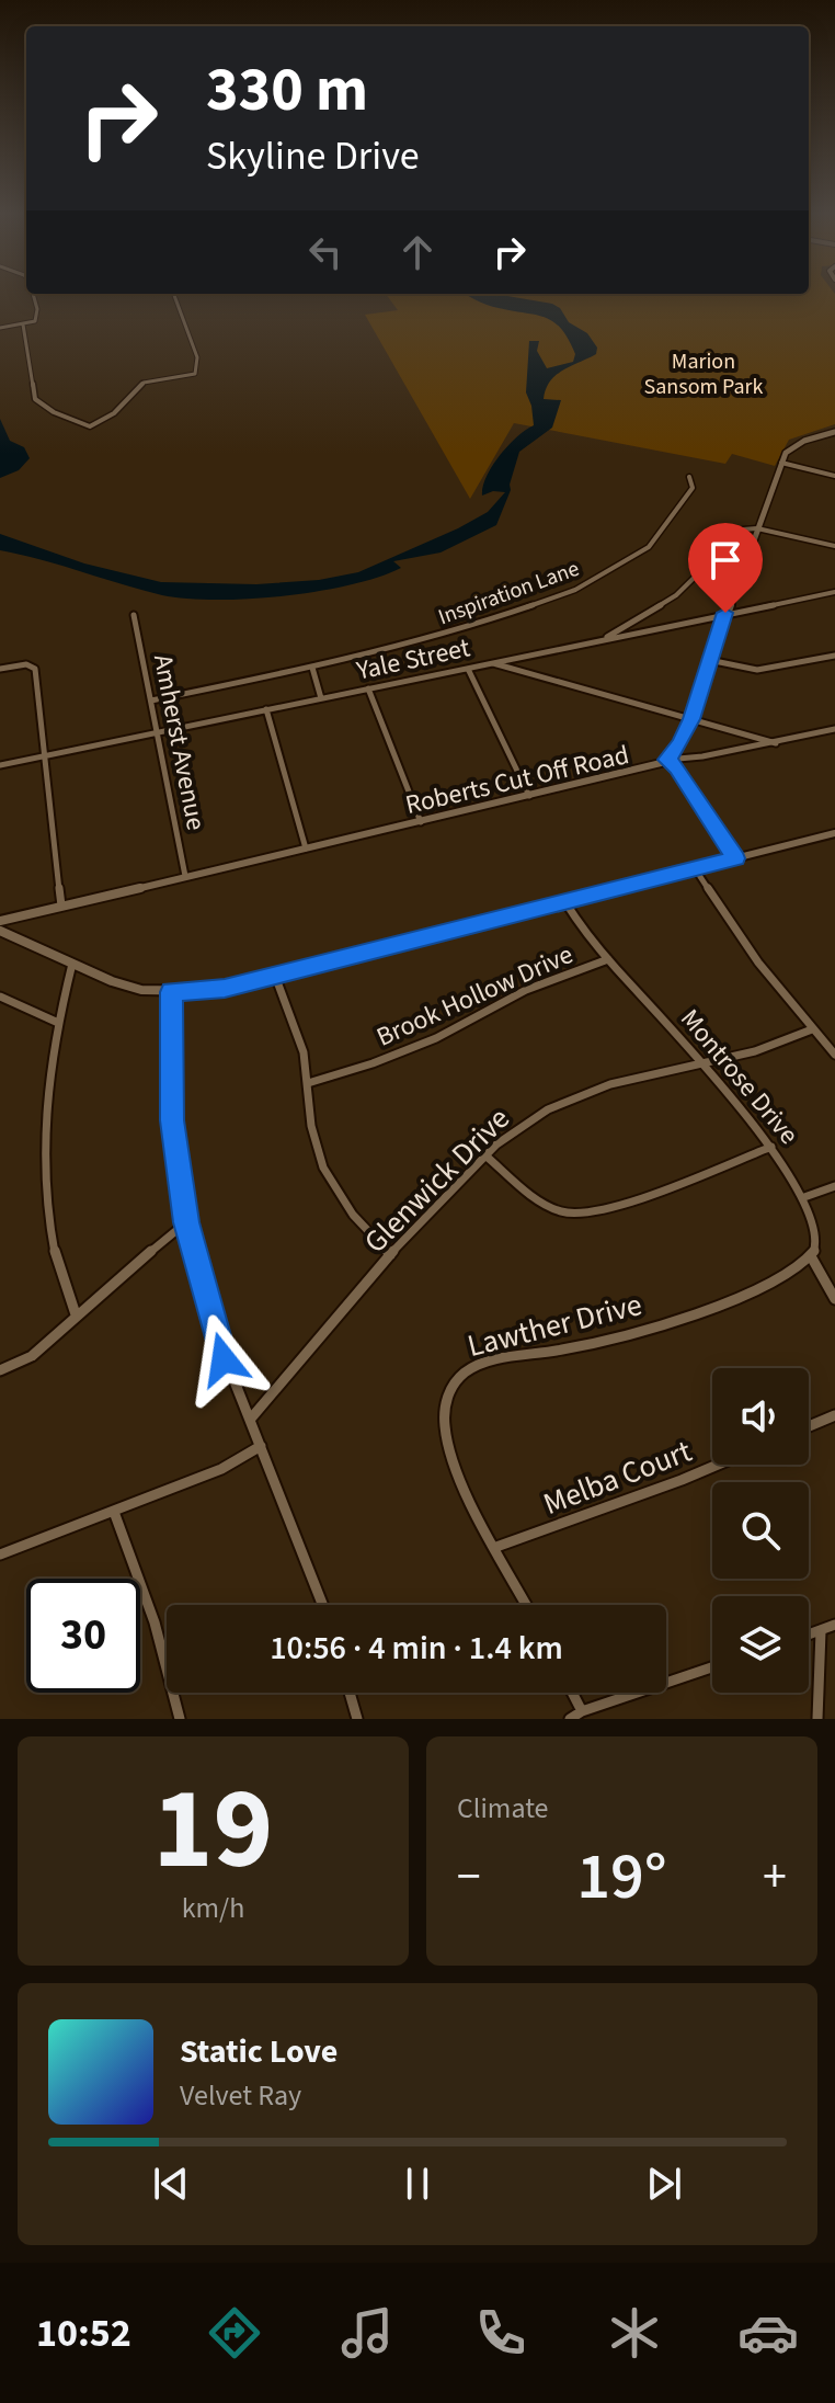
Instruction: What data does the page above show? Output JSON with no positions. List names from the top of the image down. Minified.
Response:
{"streets":{"street":["Inspiration Lane","Yale Street","Amherst Avenue","Roberts Cut Off Road","Brook Hollow Drive","Montrose Drive","Glenwick Drive","Lawther Drive","Melba Court"]},"crossings":[["Inspiration Lane","Amherst Avenue"],["Yale Street","Amherst Avenue"],["Yale Street","Roberts Cut Off Road"],["Amherst Avenue","Roberts Cut Off Road"],["Brook Hollow Drive","Montrose Drive"],["Montrose Drive","Glenwick Drive"],["Montrose Drive","Lawther Drive"],["Lawther Drive","Melba Court"]],"parks":["Marion Sansom Park"],"page":{"turn":["330 m","Skyline Drive"],"limit":"30","trip":"10:56 · 4 min · 1.4 km","tile":[["19","km/h"],"Climate"],"heat":["−","19°","+"],"song":["Static Love","Velvet Ray"],"tabs":"10:52"}}
